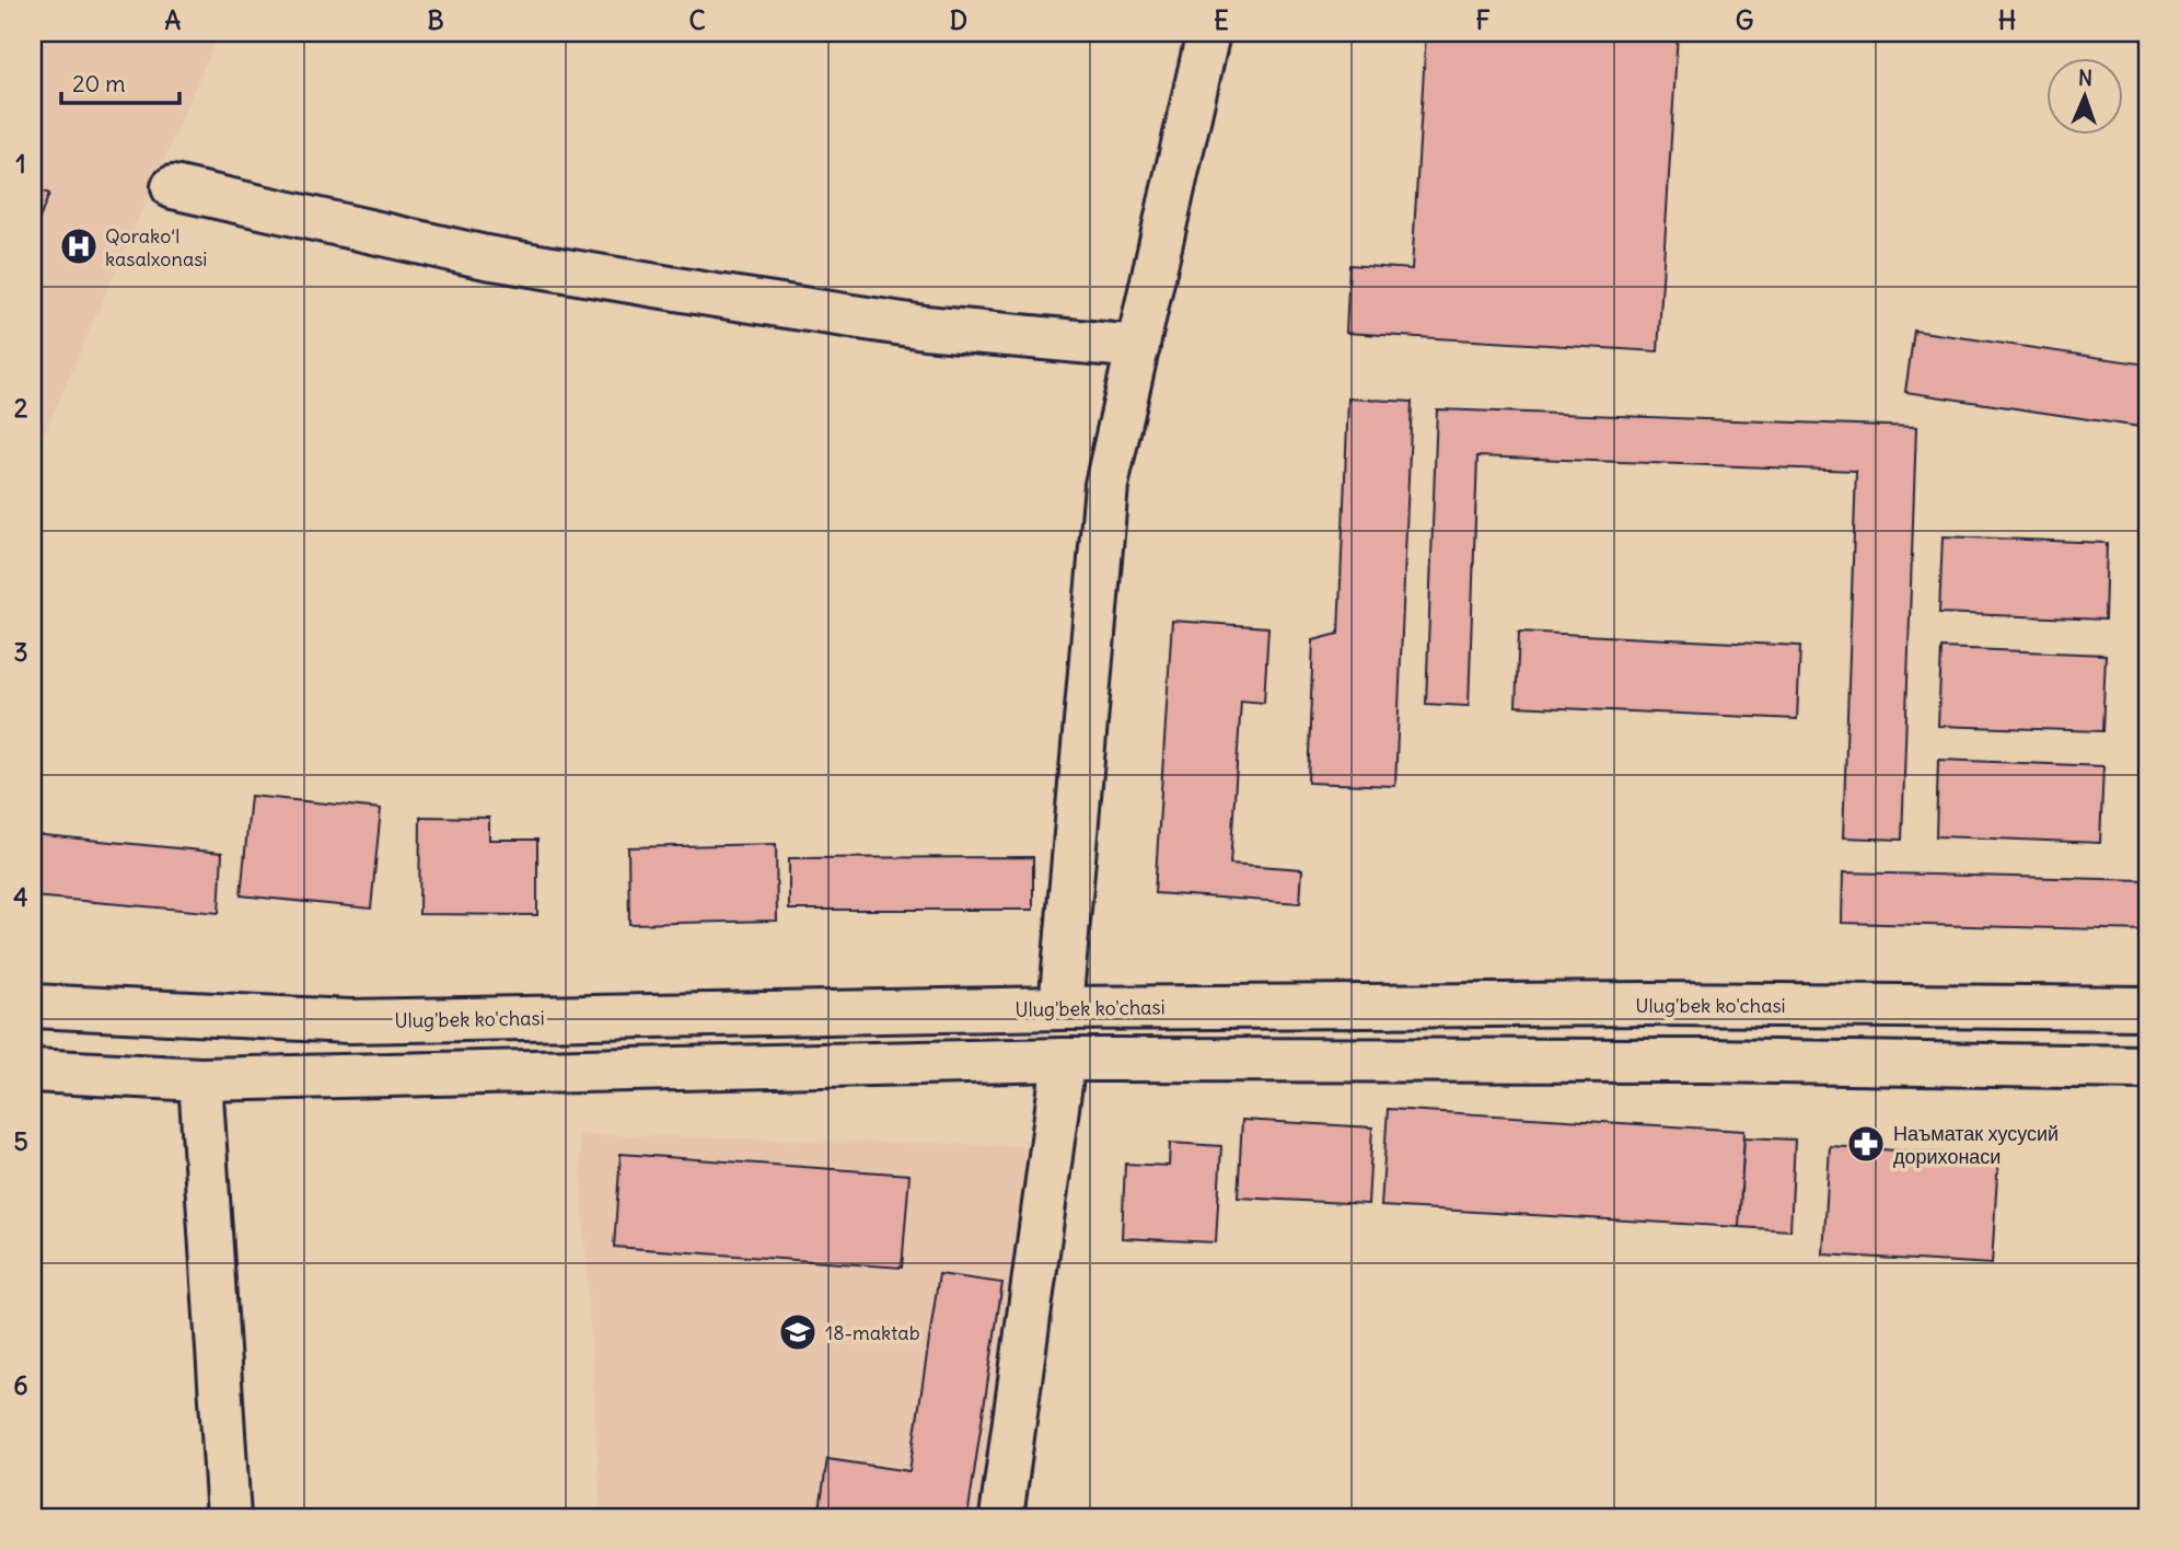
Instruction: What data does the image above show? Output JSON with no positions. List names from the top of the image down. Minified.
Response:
{"streets":{"main road":["Ulug'bek ko'chasi"]},"places":{"hospital":["Qorako‘l kasalxonasi"],"pharmacy":["Наъматак хусусий дорихонаси"],"school or university":["18-maktab"]},"scale_bar":"20 m","north":"top","grid":{"columns":["A","B","C","D","E","F","G","H"],"rows":["1","2","3","4","5","6"]}}
